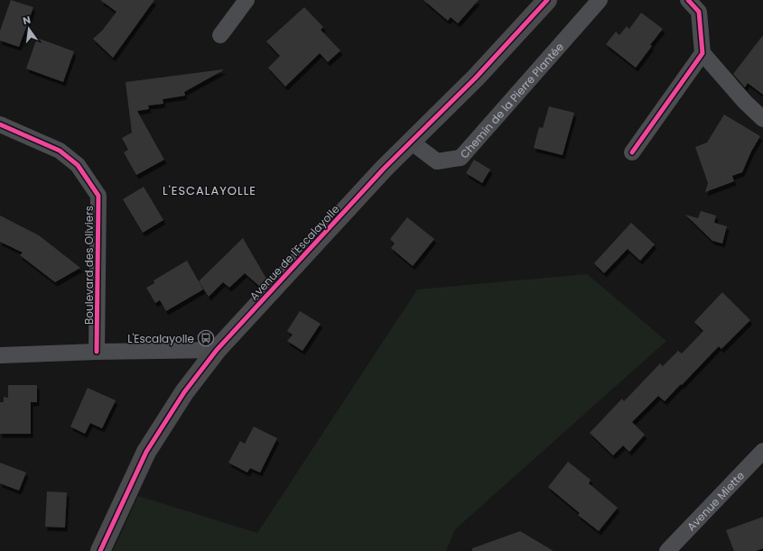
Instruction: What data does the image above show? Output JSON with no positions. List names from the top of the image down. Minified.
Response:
{"streets":{"street":["Chemin de la Pierre Plantée","Avenue de l'Escalayolle","Boulevard des Oliviers","Avenue Miette"]},"crossings":[["Chemin de la Pierre Plantée","Avenue de l'Escalayolle"]],"districts":["L'ESCALAYOLLE"],"places":{"bus stop":["L'Escalayolle"]},"north":"top"}
